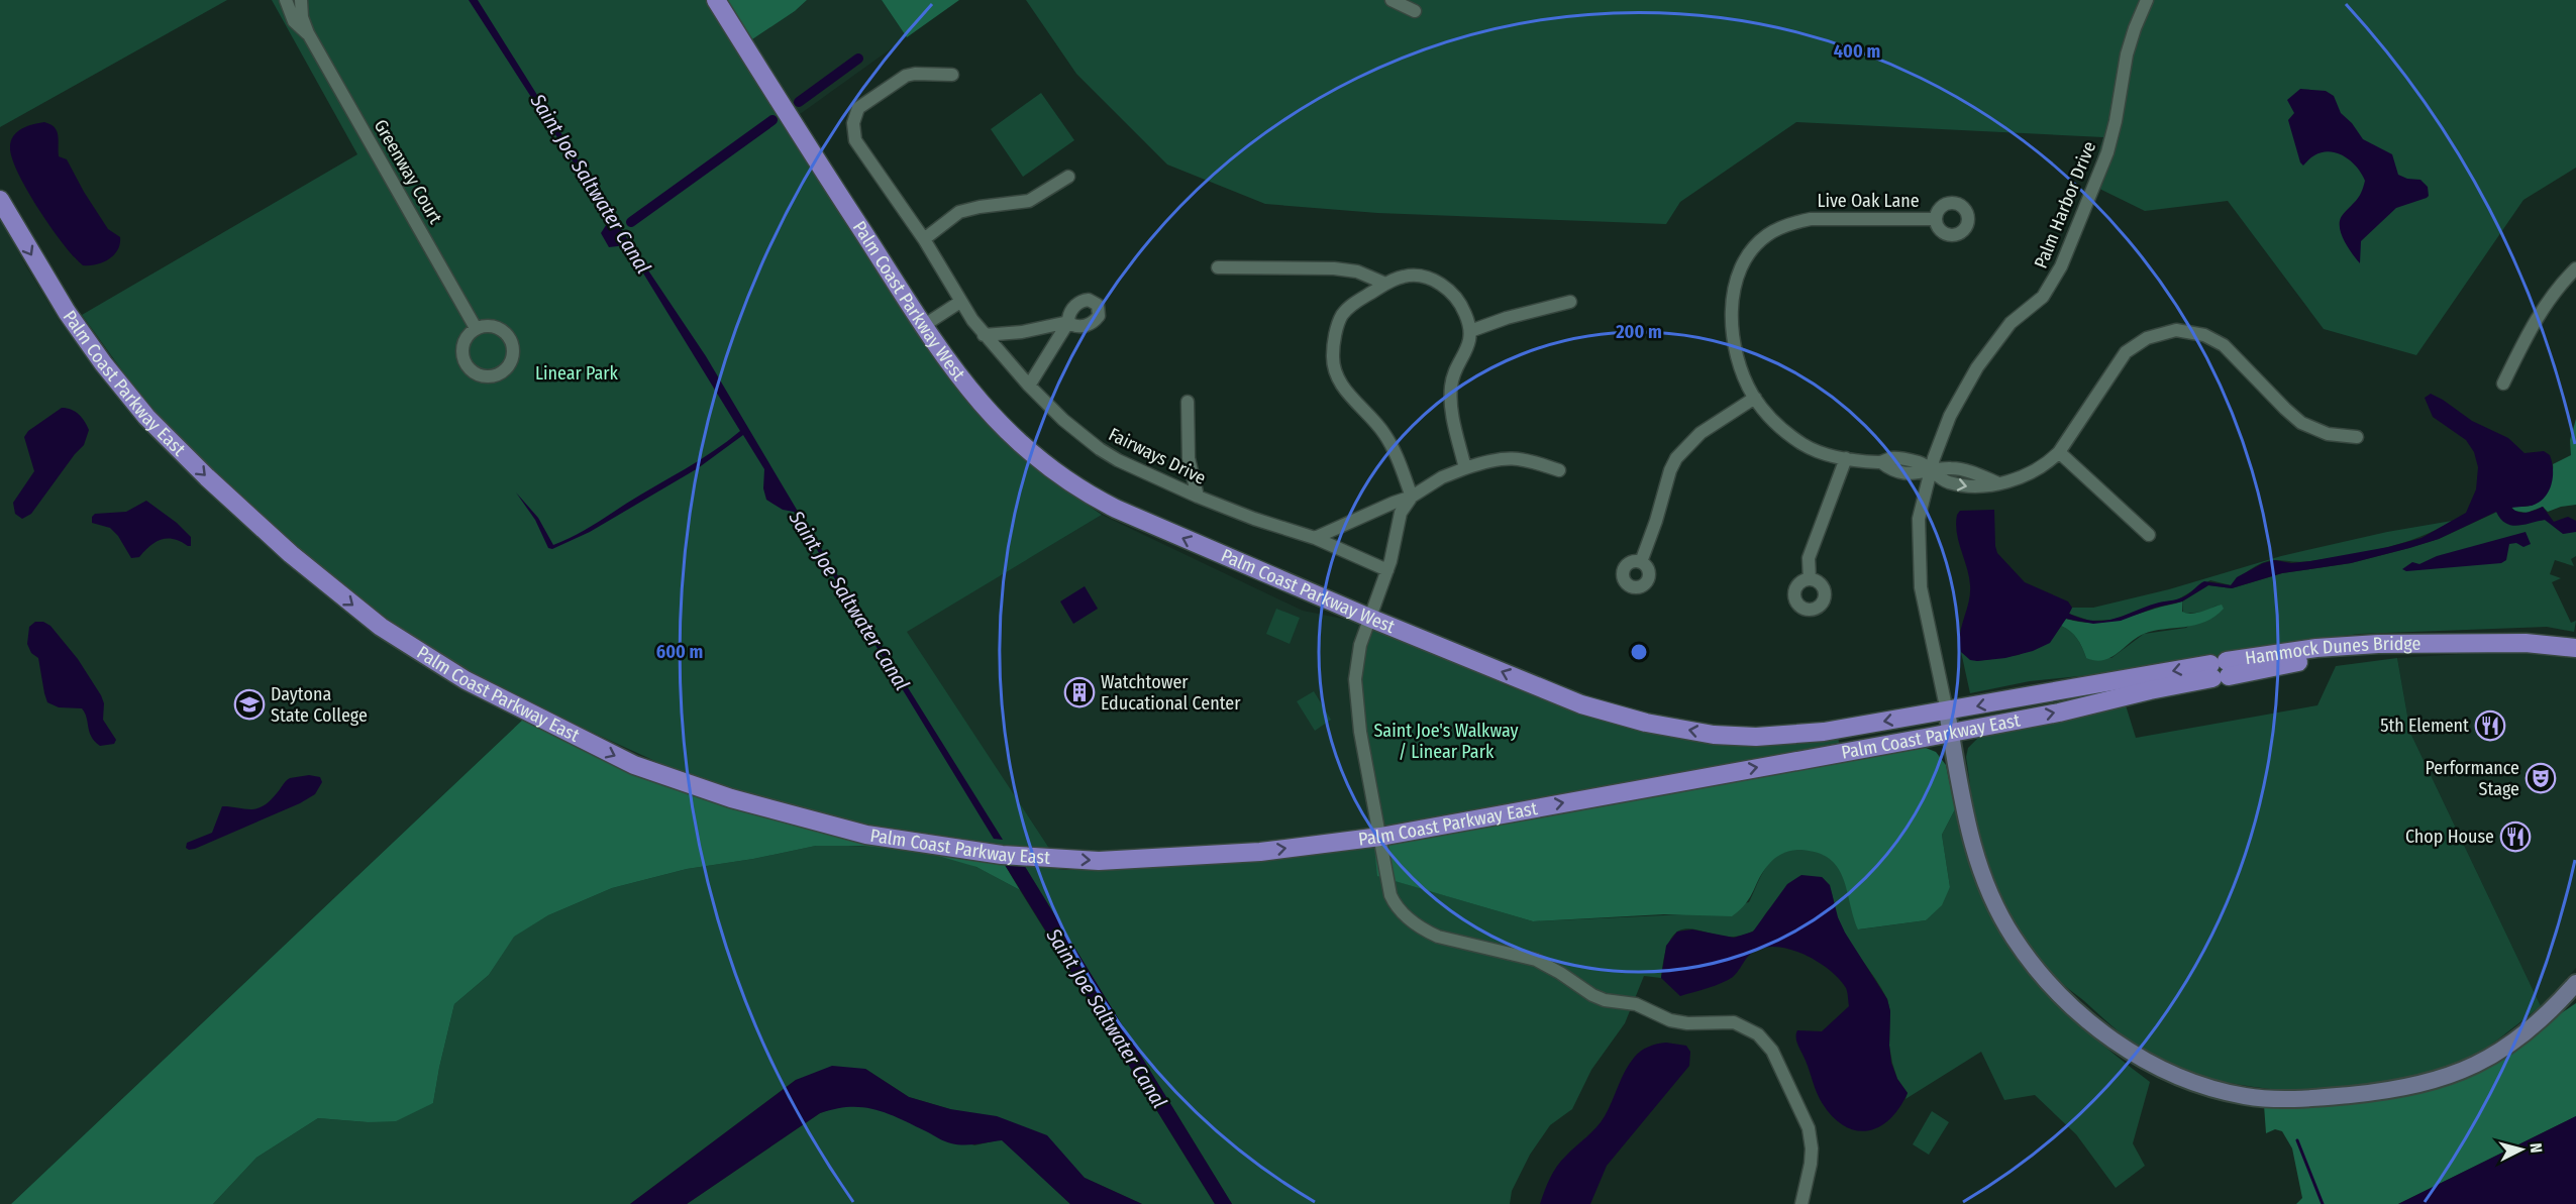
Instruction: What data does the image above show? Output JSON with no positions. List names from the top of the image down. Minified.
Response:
{"streets":{"main road":["Palm Coast Parkway West","Palm Coast Parkway East","Hammock Dunes Bridge"],"street":["Greenway Court","Live Oak Lane","Palm Harbor Drive","Fairways Drive"]},"crossings":[["Live Oak Lane","Palm Harbor Drive"],["Palm Harbor Drive","Palm Coast Parkway West"],["Palm Coast Parkway West","Palm Coast Parkway East"],["Palm Coast Parkway West","Hammock Dunes Bridge"],["Palm Coast Parkway East","Hammock Dunes Bridge"]],"one_way":["Palm Coast Parkway West","Palm Coast Parkway East"],"water":["Saint Joe Saltwater Canal"],"parks":["Linear Park","Saint Joe's Walkway / Linear Park"],"places":{"building":["Watchtower Educational Center"],"school or university":["Daytona State College"],"restaurant":["5th Element","Chop House"],"theatre":["Performance Stage"]},"north":"right","rings":["400 m","200 m","600 m"]}
